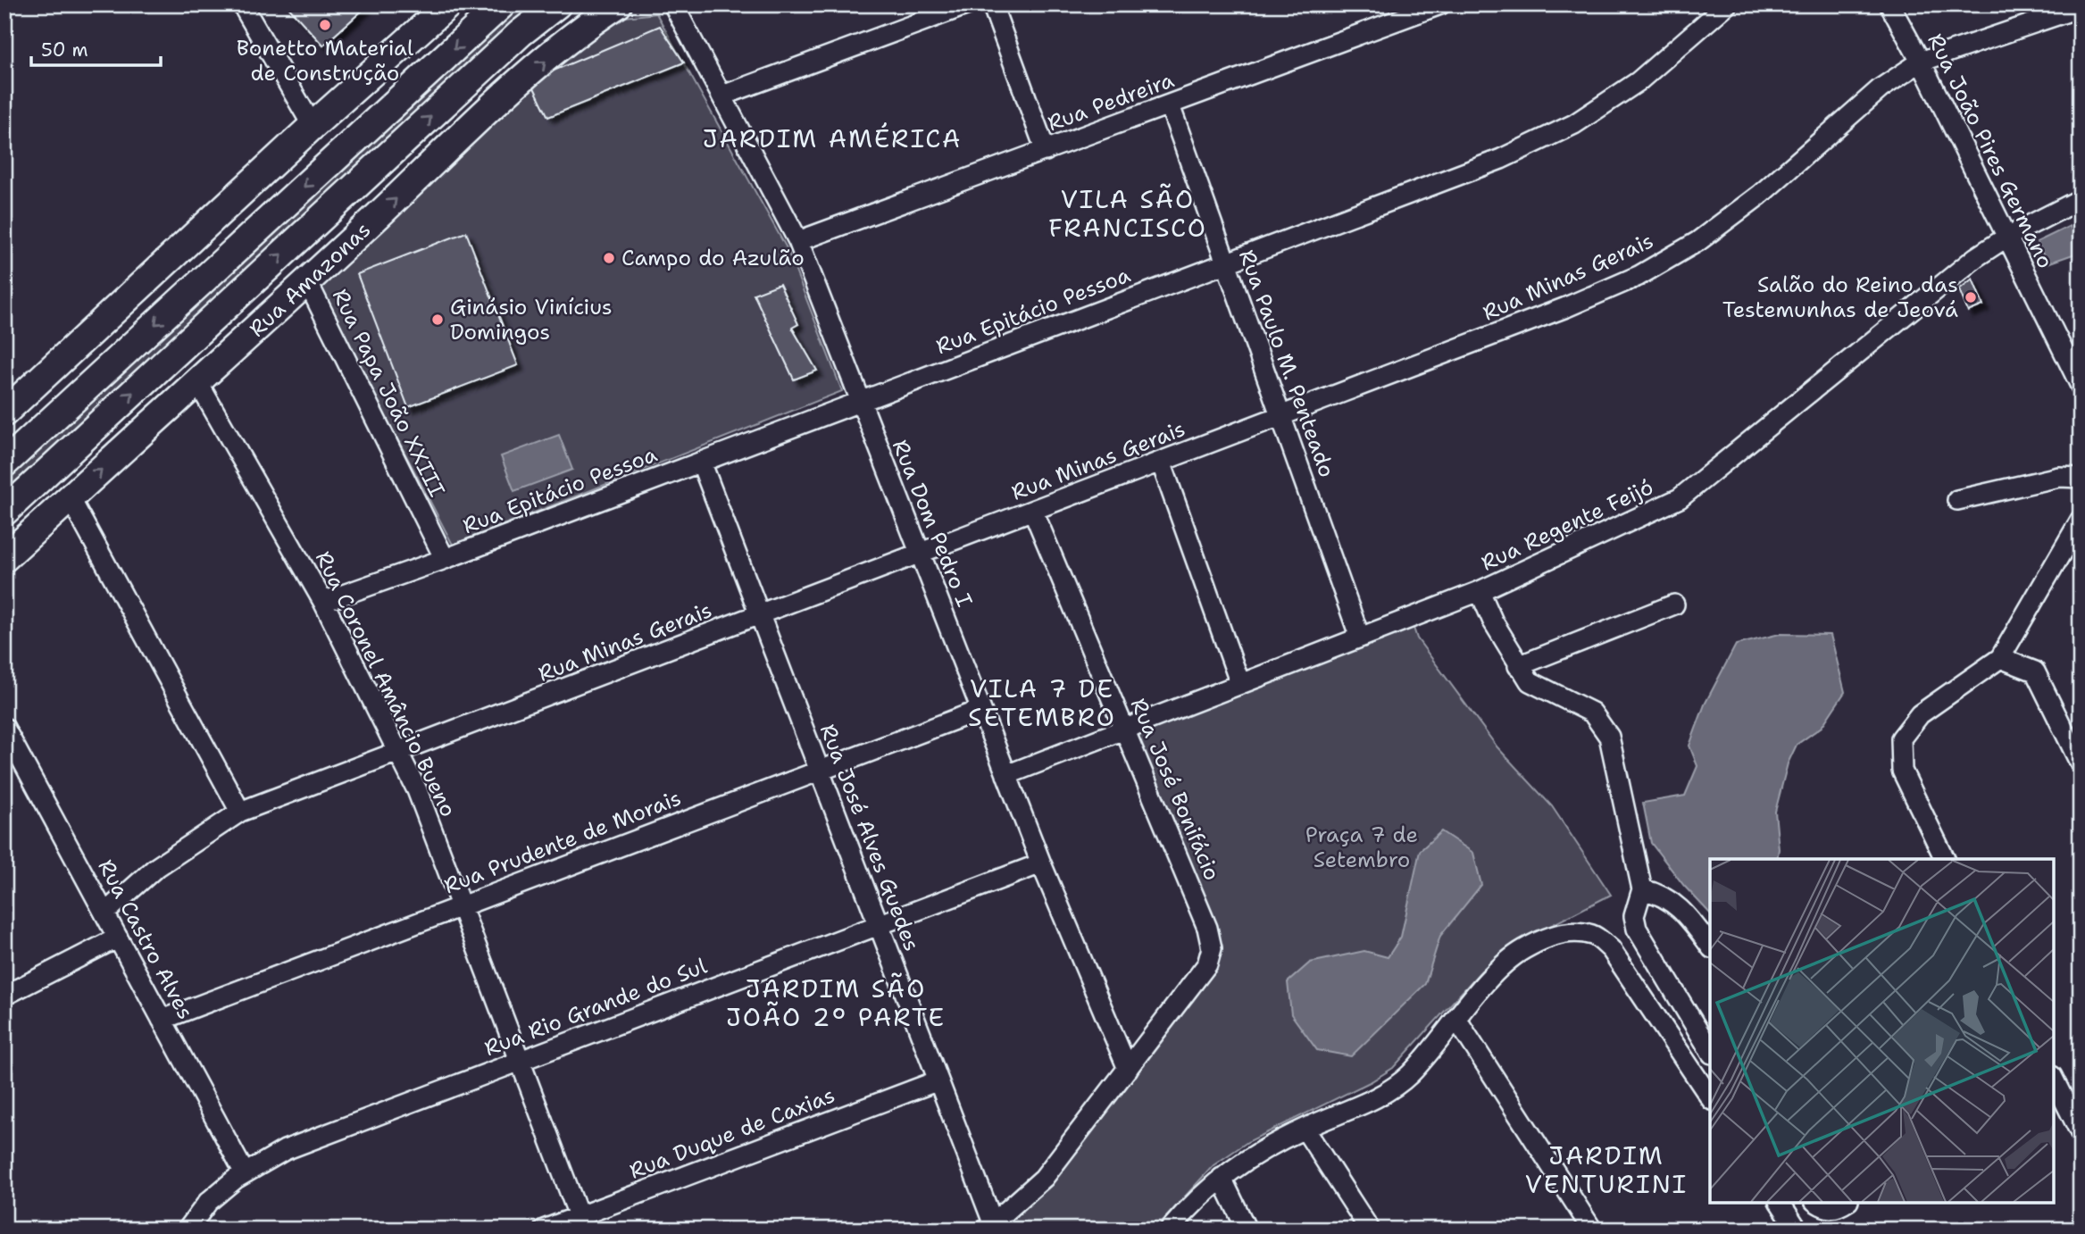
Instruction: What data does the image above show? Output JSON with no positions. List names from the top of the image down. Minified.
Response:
{"streets":{"street":["Rua Pedreira","Rua João Pires Germano","Rua Minas Gerais","Rua Amazonas","Rua Epitácio Pessoa","Rua Paulo M. Penteado","Rua Papa João XXIII","Rua Dom Pedro I","Rua Regente Feijó","Rua Coronel Amâncio Bueno","Rua José Bonifácio","Rua José Alves Guedes","Rua Prudente de Morais","Rua Castro Alves","Rua Rio Grande do Sul","Rua Duque de Caxias"]},"crossings":[["Rua Pedreira","Rua Paulo M. Penteado"],["Rua Pedreira","Rua Dom Pedro I"],["Rua João Pires Germano","Rua Minas Gerais"],["Rua João Pires Germano","Rua Regente Feijó"],["Rua Minas Gerais","Rua Paulo M. Penteado"],["Rua Minas Gerais","Rua Dom Pedro I"],["Rua Minas Gerais","Rua Coronel Amâncio Bueno"],["Rua Minas Gerais","Rua José Bonifácio"],["Rua Minas Gerais","Rua José Alves Guedes"],["Rua Minas Gerais","Rua Castro Alves"],["Rua Amazonas","Rua Papa João XXIII"],["Rua Amazonas","Rua Coronel Amâncio Bueno"],["Rua Epitácio Pessoa","Rua Paulo M. Penteado"],["Rua Epitácio Pessoa","Rua Papa João XXIII"],["Rua Epitácio Pessoa","Rua Dom Pedro I"],["Rua Epitácio Pessoa","Rua Coronel Amâncio Bueno"],["Rua Epitácio Pessoa","Rua José Alves Guedes"],["Rua Paulo M. Penteado","Rua Regente Feijó"],["Rua Dom Pedro I","Rua Regente Feijó"],["Rua Dom Pedro I","Rua José Bonifácio"],["Rua Dom Pedro I","Rua Prudente de Morais"],["Rua Dom Pedro I","Rua Rio Grande do Sul"],["Rua Regente Feijó","Rua José Bonifácio"],["Rua Coronel Amâncio Bueno","Rua Prudente de Morais"],["Rua Coronel Amâncio Bueno","Rua Rio Grande do Sul"],["Rua Coronel Amâncio Bueno","Rua Duque de Caxias"],["Rua José Alves Guedes","Rua Prudente de Morais"],["Rua José Alves Guedes","Rua Rio Grande do Sul"],["Rua José Alves Guedes","Rua Duque de Caxias"],["Rua Prudente de Morais","Rua Castro Alves"],["Rua Castro Alves","Rua Rio Grande do Sul"]],"districts":["JARDIM AMÉRICA","VILA SÃO FRANCISCO","VILA 7 DE SETEMBRO","JARDIM SÃO JOÃO 2° PARTE","JARDIM VENTURINI"],"parks":["Praça 7 de Setembro"],"places":["Bonetto Material de Construção","Campo do Azulão","Salão do Reino das Testemunhas de Jeová","Ginásio Vinícius Domingos"],"scale_bar":"50 m"}
